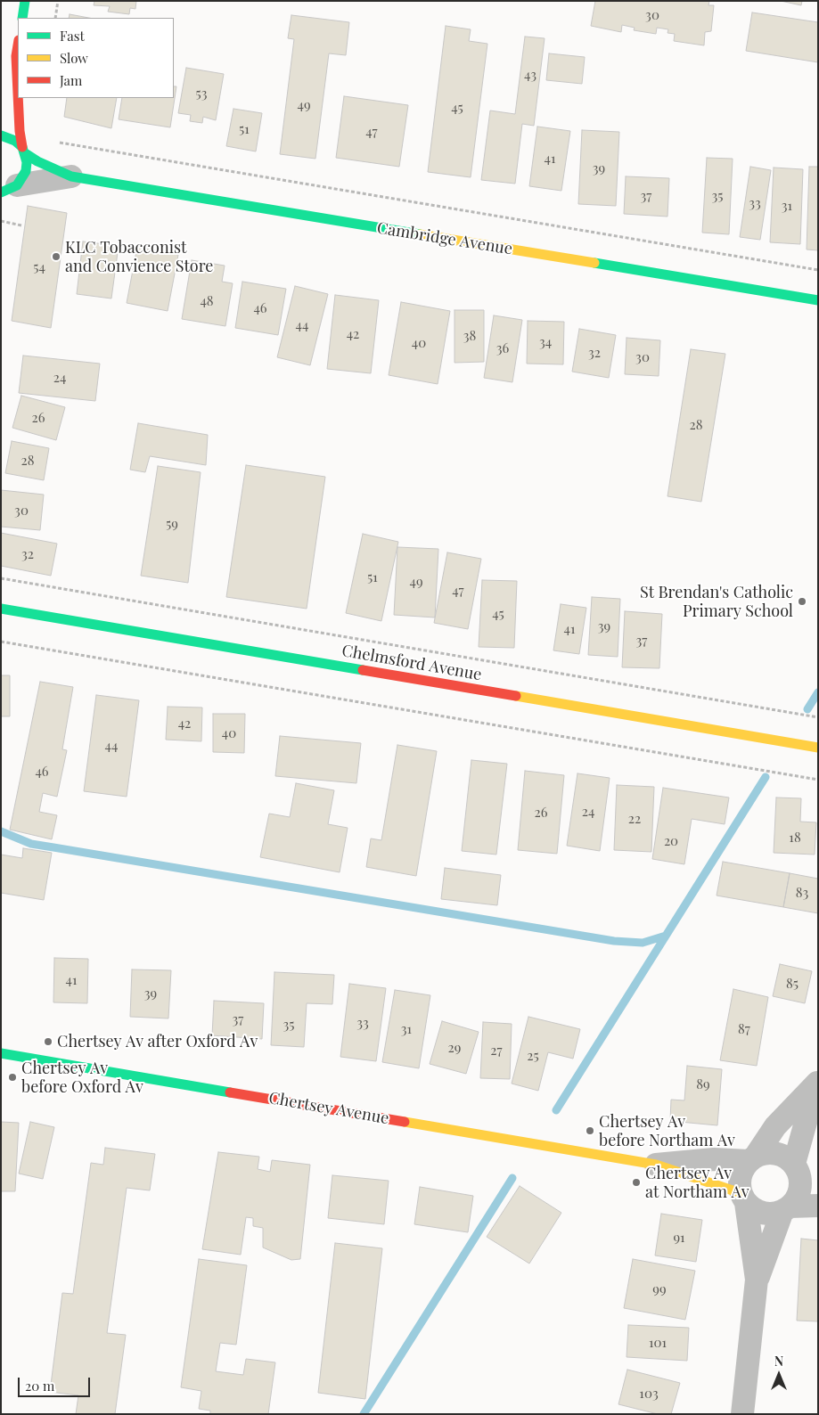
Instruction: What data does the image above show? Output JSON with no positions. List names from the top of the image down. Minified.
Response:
{"streets":{"street":["Cambridge Avenue","Chelmsford Avenue","Chertsey Avenue"]},"places":["KLC Tobacconist and Convience Store","St Brendan's Catholic Primary School","Chertsey Av after Oxford Av","Chertsey Av before Oxford Av","Chertsey Av before Northam Av","Chertsey Av at Northam Av"],"house_numbers":["30","43","53","49","45","51","47","41","39","37","35","33","31","54","48","46","44","42","38","34","40","36","32","30","24","26","28","28","30","59","32","51","49","47","45","39","41","37","42","40","44","46","24","26","22","18","20","83","41","85","39","37","33","35","31","87","29","27","25","89","91","99","101","103"],"legend":["Fast","Slow","Jam"],"scale_bar":"20 m","north":"top"}
